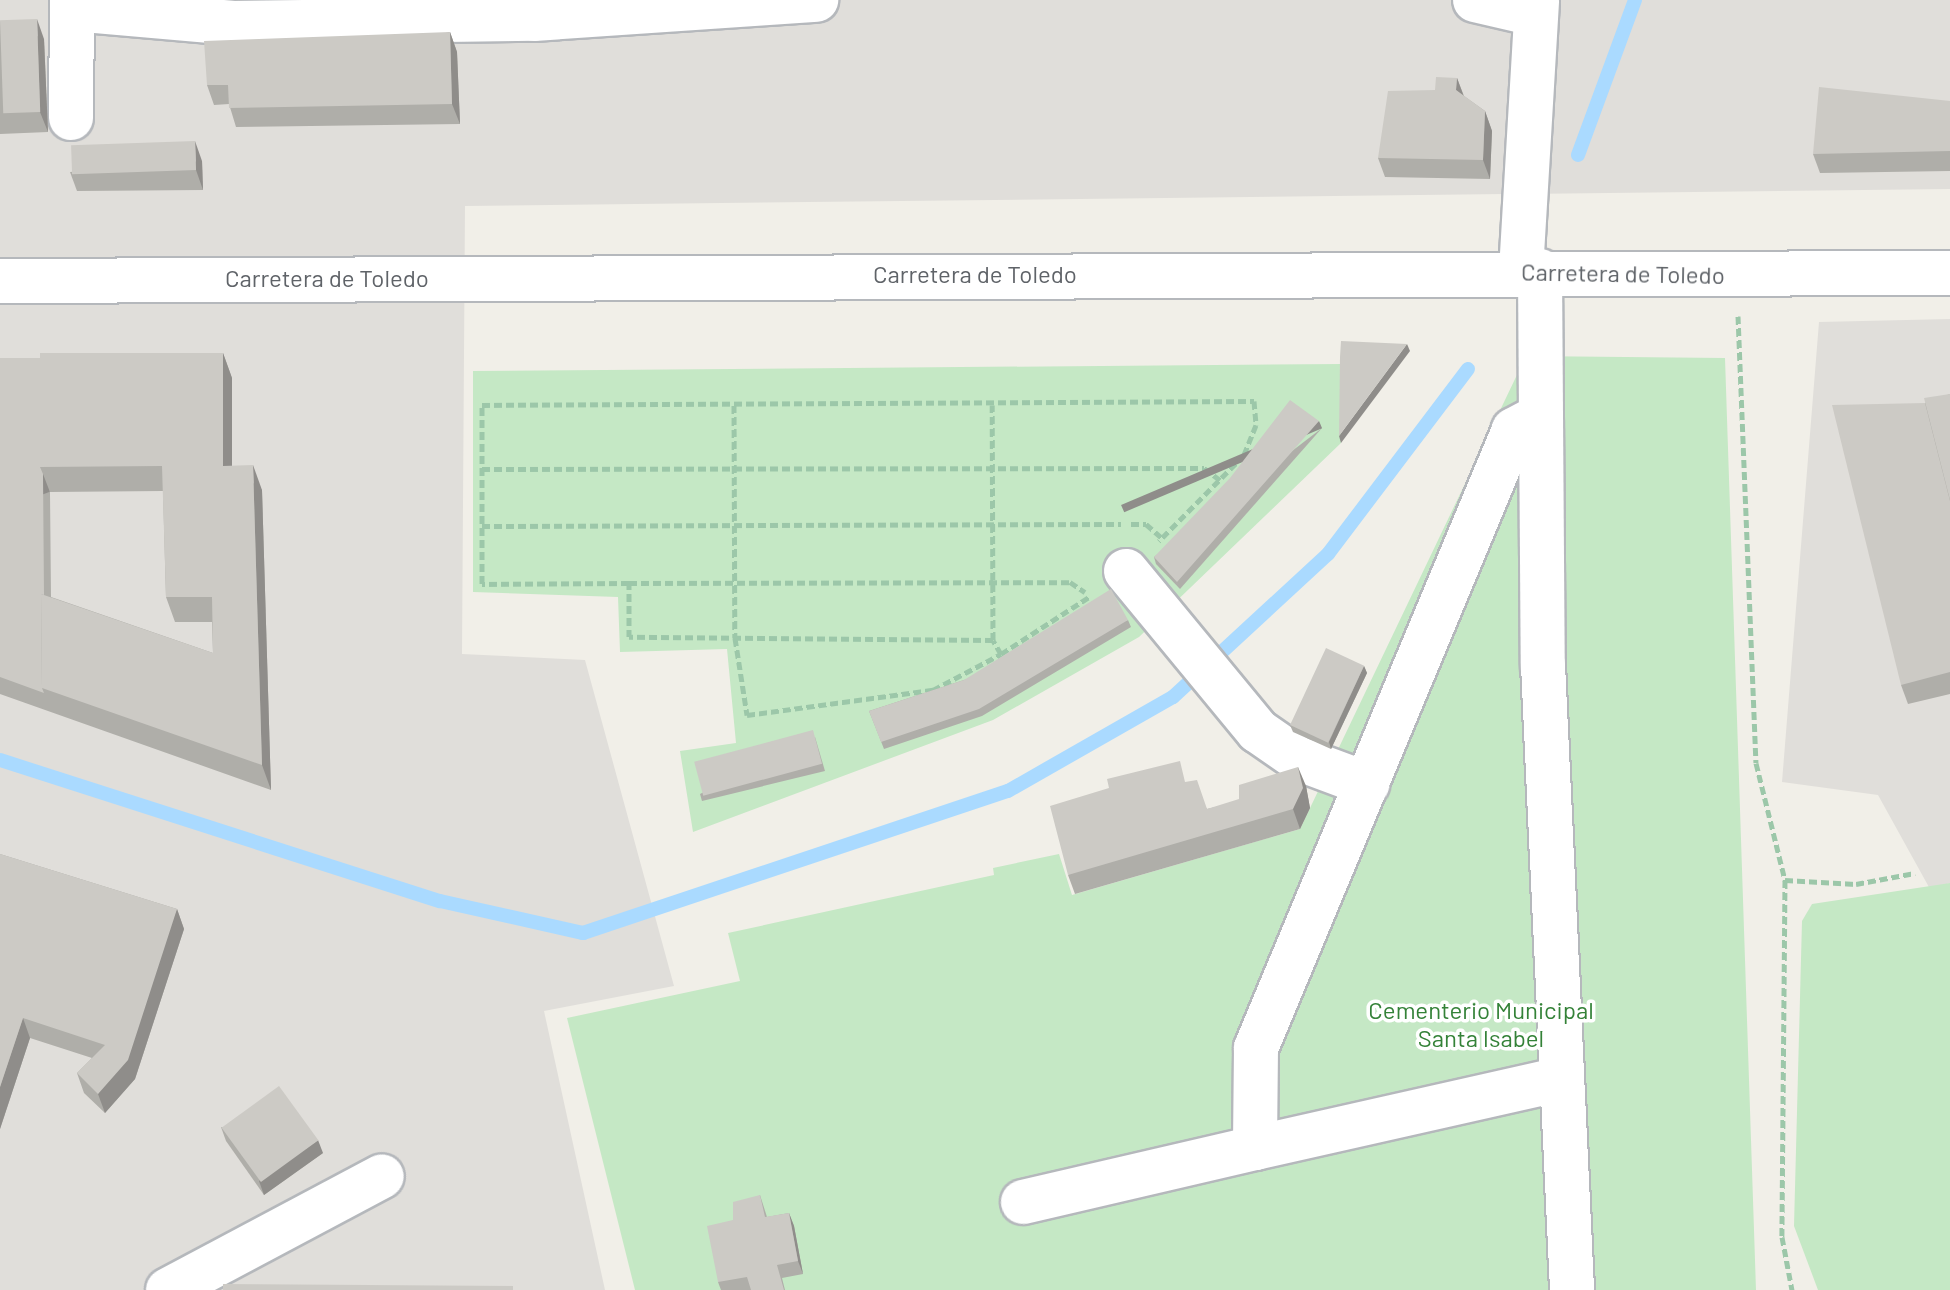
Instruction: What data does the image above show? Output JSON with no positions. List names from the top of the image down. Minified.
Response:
{"streets":{"street":["Carretera de Toledo"]},"parks":["Cementerio Municipal Santa Isabel"]}
